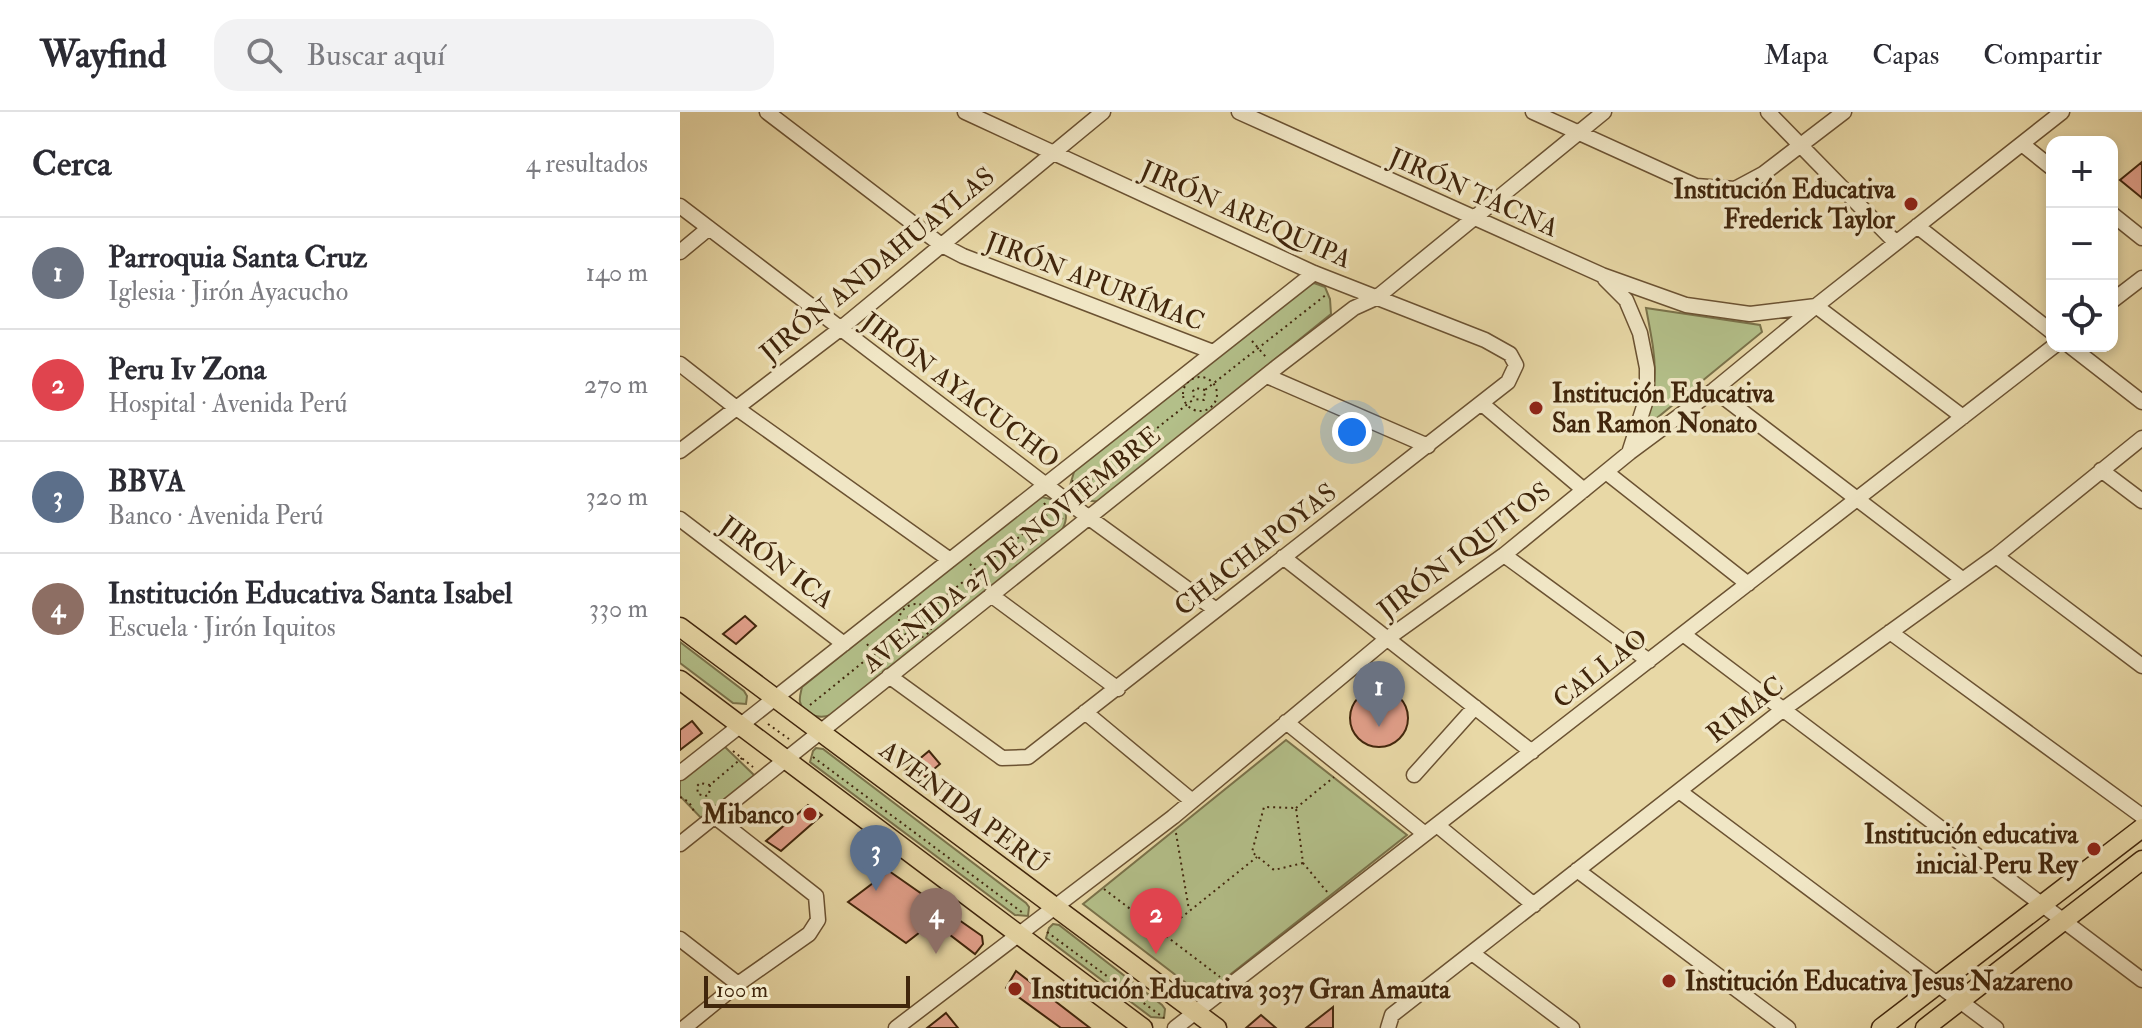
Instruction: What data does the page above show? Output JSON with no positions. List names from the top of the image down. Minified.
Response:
{"streets":{"main road":["AVENIDA PERÚ"],"street":["JIRÓN TACNA","JIRÓN AREQUIPA","JIRÓN ANDAHUAYLAS","JIRÓN APURÍMAC","JIRÓN AYACUCHO","AVENIDA 27 DE NOVIEMBRE","CHACHAPOYAS","JIRÓN IQUITOS","JIRÓN ICA","CALLAO","RIMAC"]},"crossings":[["JIRÓN TACNA","AVENIDA 27 DE NOVIEMBRE"],["JIRÓN TACNA","JIRÓN IQUITOS"],["JIRÓN AREQUIPA","JIRÓN ANDAHUAYLAS"],["JIRÓN AREQUIPA","AVENIDA 27 DE NOVIEMBRE"],["JIRÓN AREQUIPA","CHACHAPOYAS"],["JIRÓN ANDAHUAYLAS","JIRÓN APURÍMAC"],["JIRÓN ANDAHUAYLAS","JIRÓN AYACUCHO"],["JIRÓN APURÍMAC","AVENIDA 27 DE NOVIEMBRE"],["JIRÓN AYACUCHO","AVENIDA 27 DE NOVIEMBRE"],["JIRÓN AYACUCHO","CHACHAPOYAS"],["AVENIDA 27 DE NOVIEMBRE","CHACHAPOYAS"],["AVENIDA 27 DE NOVIEMBRE","JIRÓN ICA"],["AVENIDA 27 DE NOVIEMBRE","AVENIDA PERÚ"],["JIRÓN IQUITOS","AVENIDA PERÚ"],["CALLAO","AVENIDA PERÚ"]],"places":["Institución Educativa Frederick Taylor","Institución Educativa San Ramon Nonato","Mibanco","Institución educativa inicial Peru Rey","Institución Educativa Jesus Nazareno","Institución Educativa 3037 Gran Amauta"],"scale_bar":"100 m","page":{"header":"Wayfind","search":"Buscar aquí","nav":["Mapa","Capas","Compartir"],"heading":["Cerca","4 resultados"],"map_buttons":["+","−"],"list":[{"mark":"1","name":"Parroquia Santa Cruz","note":"Iglesia · Jirón Ayacucho","value":"140 m"},{"mark":"2","name":"Peru Iv Zona","note":"Hospital · Avenida Perú","value":"270 m"},{"mark":"3","name":"BBVA","note":"Banco · Avenida Perú","value":"320 m"},{"mark":"4","name":"Institución Educativa Santa Isabel","note":"Escuela · Jirón Iquitos","value":"330 m"}],"pins":["1","3","2","4"],"scale":"100 m"}}
